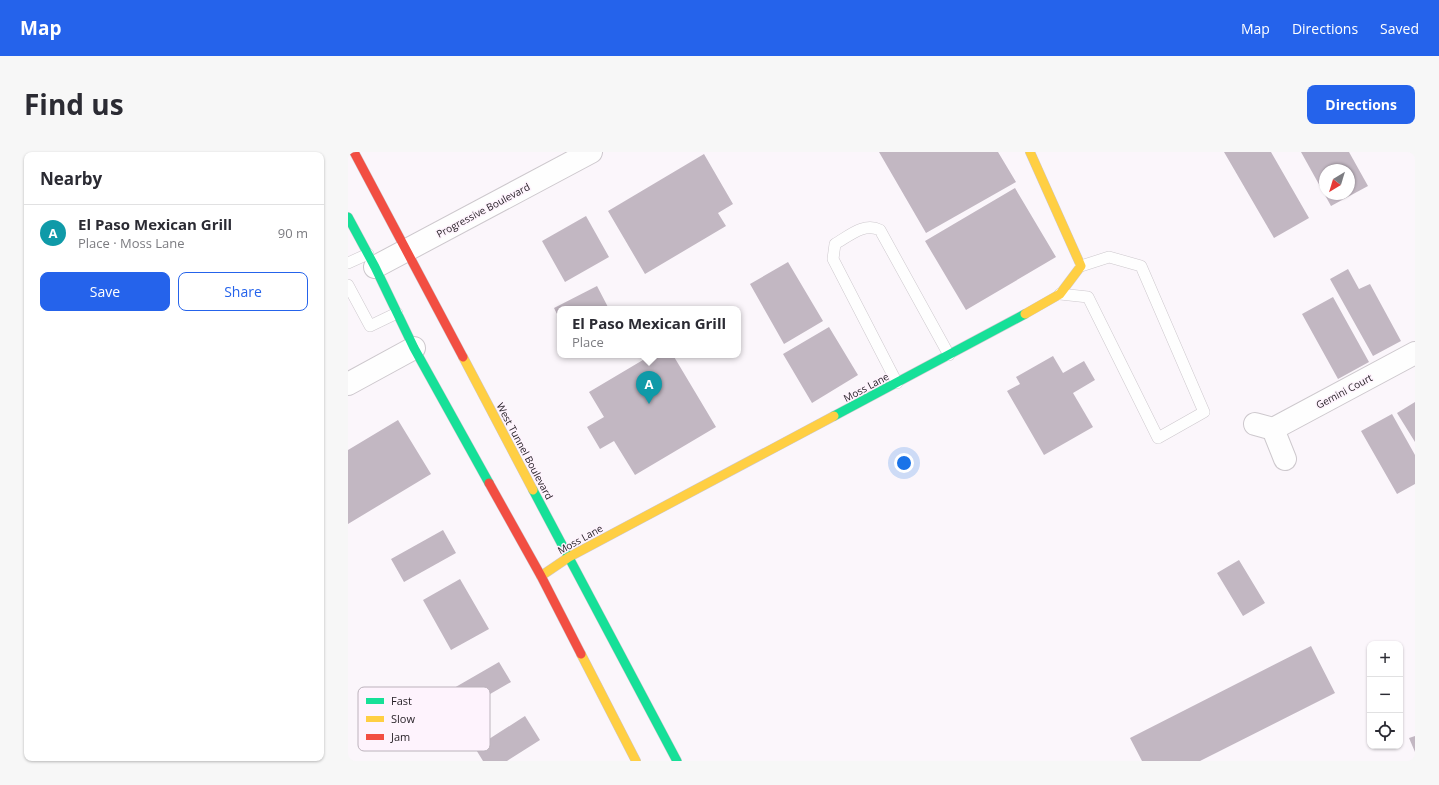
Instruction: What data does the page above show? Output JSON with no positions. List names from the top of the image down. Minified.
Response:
{"streets":{"main road":["Moss Lane","West Tunnel Boulevard"],"street":["Progressive Boulevard","Gemini Court"]},"crossings":[["Progressive Boulevard","West Tunnel Boulevard"],["Moss Lane","West Tunnel Boulevard"]],"legend":["Fast","Slow","Jam"],"north":"bottom left","page":{"header":"Map","nav":["Map","Directions","Saved"],"title":"Find us","buttons":["Directions",["Save","Share"]],"heading":"Nearby","list":[{"mark":"A","name":"El Paso Mexican Grill","note":"Place · Moss Lane","value":"90 m"}],"popup":["El Paso Mexican Grill","Place"],"pins":"A","map_buttons":["+","−"]}}
